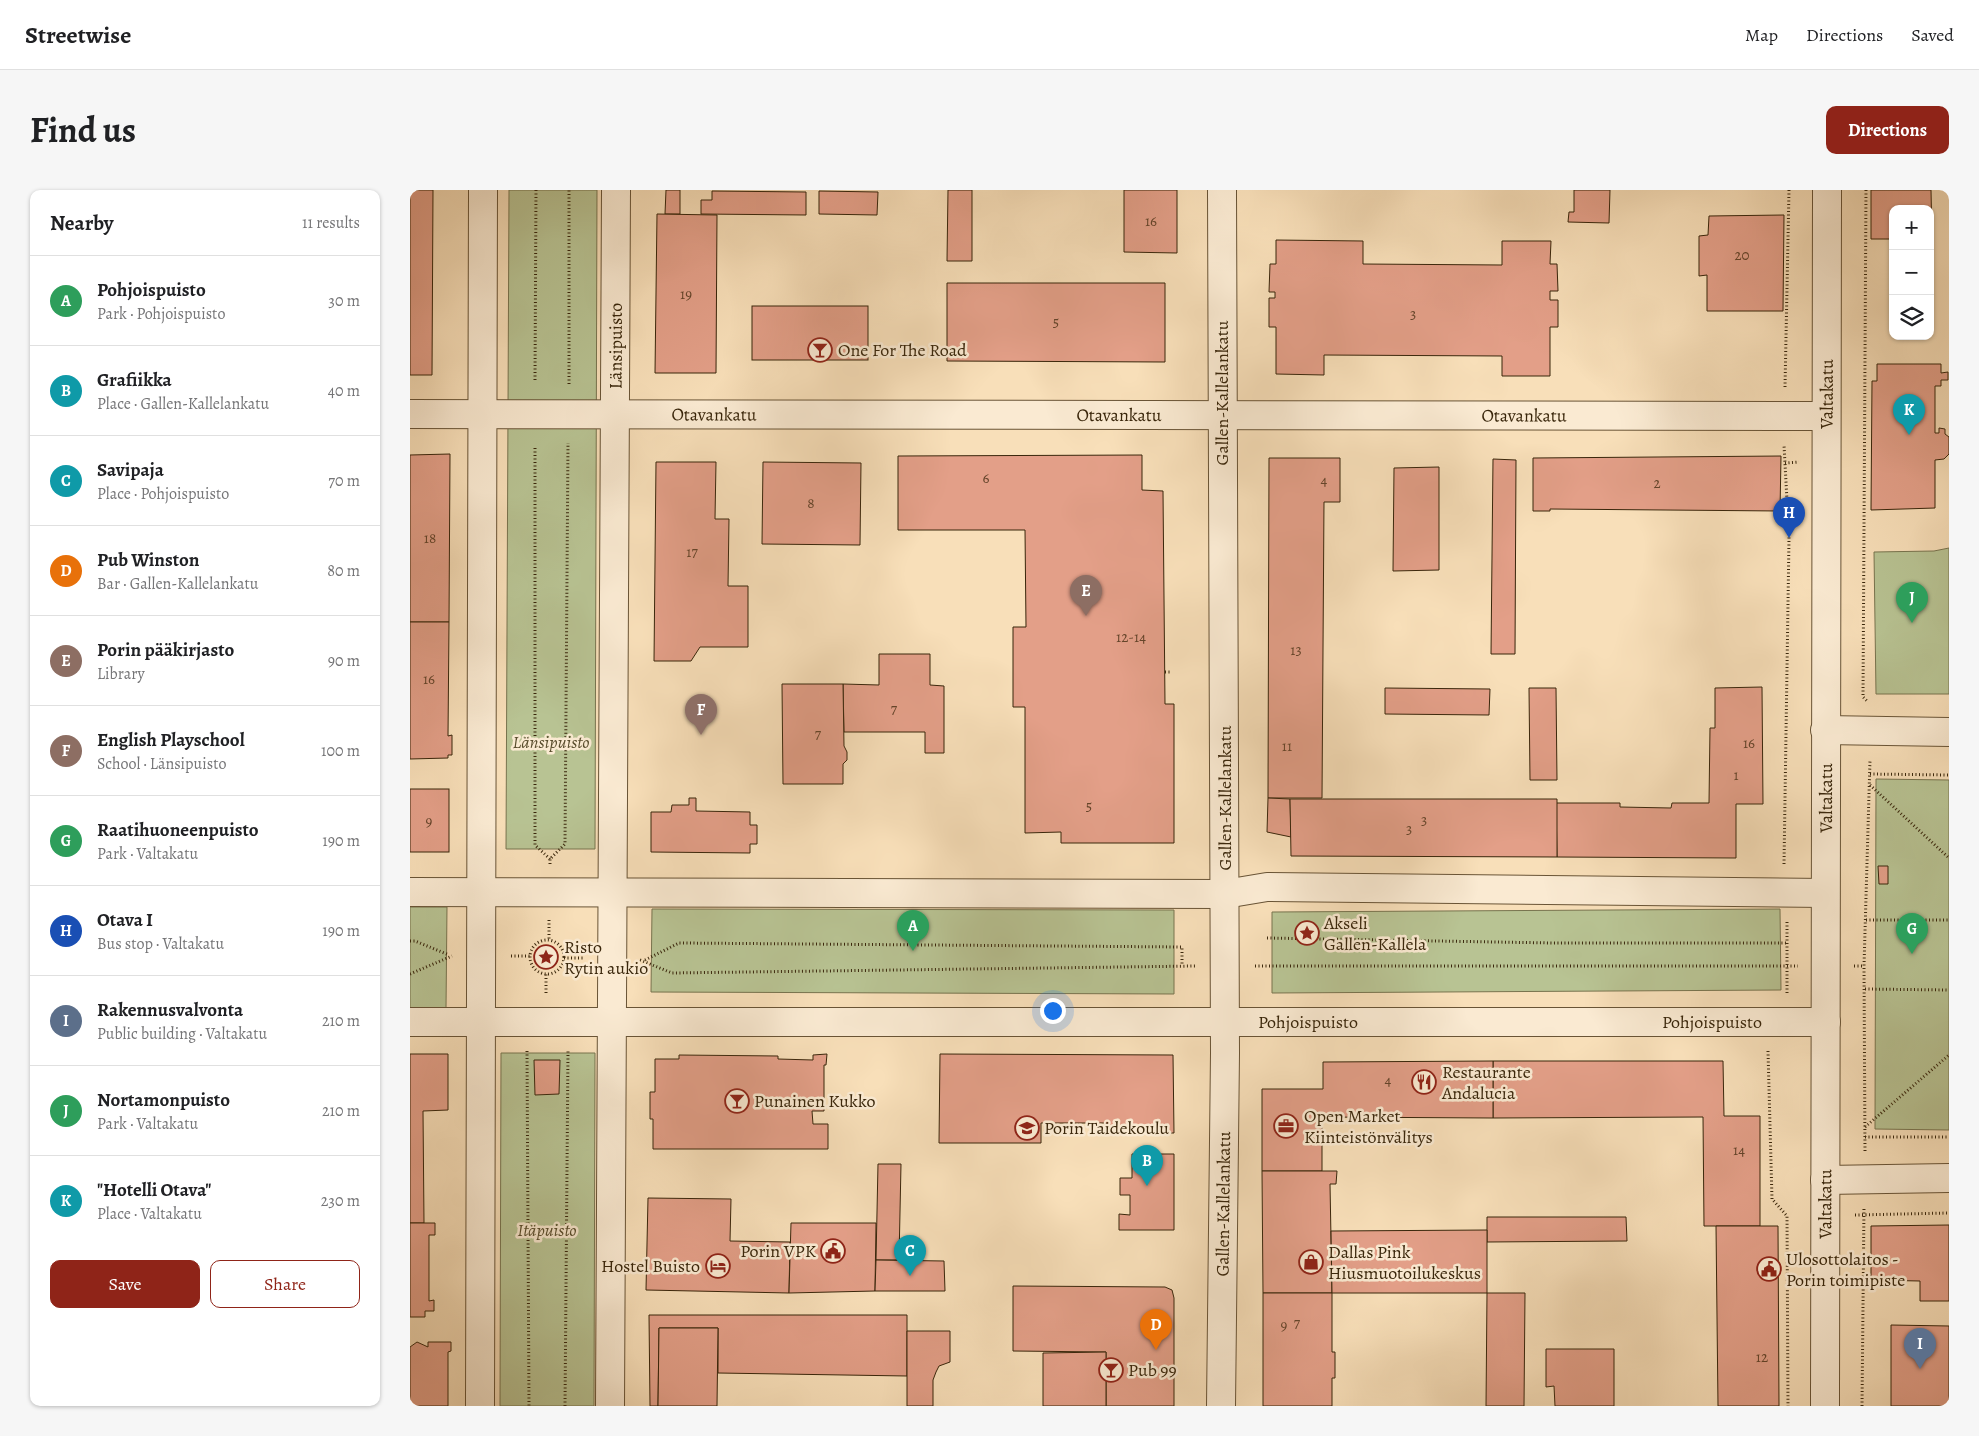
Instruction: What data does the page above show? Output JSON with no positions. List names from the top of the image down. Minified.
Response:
{"streets":{"street":["Länsipuisto","Gallen-Kallelankatu","Valtakatu","Otavankatu","Pohjoispuisto"]},"crossings":[["Länsipuisto","Otavankatu"],["Länsipuisto","Pohjoispuisto"],["Gallen-Kallelankatu","Otavankatu"],["Gallen-Kallelankatu","Pohjoispuisto"],["Valtakatu","Otavankatu"],["Valtakatu","Pohjoispuisto"]],"parks":["Länsipuisto","Itäpuisto"],"places":{"bar":["One For The Road","Punainen Kukko","Pub 99"],"place":["Akseli Gallen-Kallela","Risto Rytin aukio"],"restaurant":["Restaurante Andalucia"],"office":["Open Market Kiinteistönvälitys"],"school or university":["Porin Taidekoulu"],"public building":["Porin VPK","Ulosottolaitos - Porin toimipiste"],"shop":["Dallas Pink Hiusmuotoilukeskus"],"hotel":["Hostel Buisto"]},"house_numbers":["16","20","19","3","5","6","4","2","8","18","17","12-14","13","16","7","7","16","11","1","5","3","9","3","4","14","7","9","12"],"page":{"header":"Streetwise","nav":["Map","Directions","Saved"],"title":"Find us","buttons":["Directions",["Save","Share"]],"heading":["Nearby","11 results"],"map_buttons":["+","−"],"list":[{"mark":"A","name":"Pohjoispuisto","note":"Park · Pohjoispuisto","value":"30 m"},{"mark":"B","name":"Grafiikka","note":"Place · Gallen-Kallelankatu","value":"40 m"},{"mark":"C","name":"Savipaja","note":"Place · Pohjoispuisto","value":"70 m"},{"mark":"D","name":"Pub Winston","note":"Bar · Gallen-Kallelankatu","value":"80 m"},{"mark":"E","name":"Porin pääkirjasto","note":"Library","value":"90 m"},{"mark":"F","name":"English Playschool","note":"School · Länsipuisto","value":"100 m"},{"mark":"G","name":"Raatihuoneenpuisto","note":"Park · Valtakatu","value":"190 m"},{"mark":"H","name":"Otava I","note":"Bus stop · Valtakatu","value":"190 m"},{"mark":"I","name":"Rakennusvalvonta","note":"Public building · Valtakatu","value":"210 m"},{"mark":"J","name":"Nortamonpuisto","note":"Park · Valtakatu","value":"210 m"},{"mark":"K","name":"\"Hotelli Otava\"","note":"Place · Valtakatu","value":"230 m"}],"pins":["K","H","E","J","F","A","G","B","C","D","I"]}}
